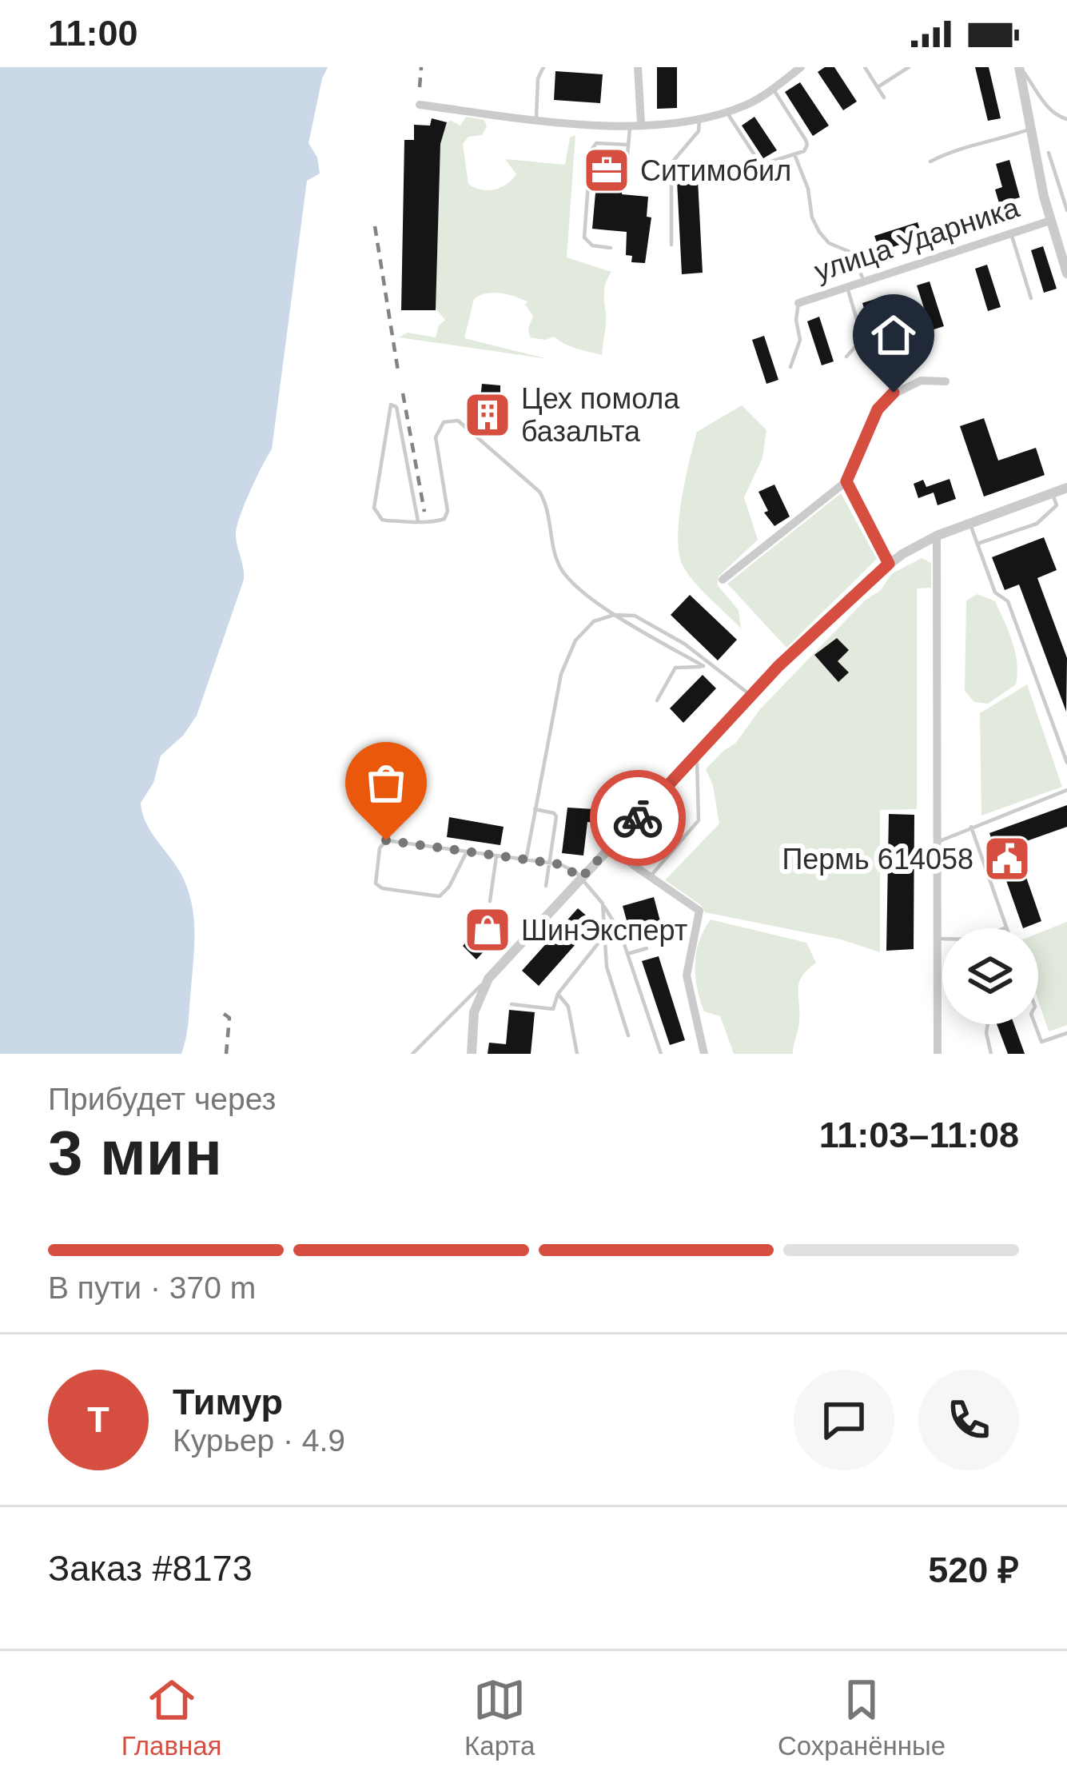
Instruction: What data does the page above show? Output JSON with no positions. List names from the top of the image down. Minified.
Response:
{"streets":{"street":["улица Ударника"]},"places":{"office":["Ситимобил"],"building":["Цех помола базальта"],"public building":["Пермь 614058"],"shop":["ШинЭксперт"]},"page":{"status":"11:00","heading":["3 мин","Прибудет через","11:03–11:08"],"panel":["Тимур","Курьер · 4.9","Заказ #8173","520 ₽"],"bar":"В пути · 370 m","round":"Т","tabs":["Главная","Карта","Сохранённые"]}}
